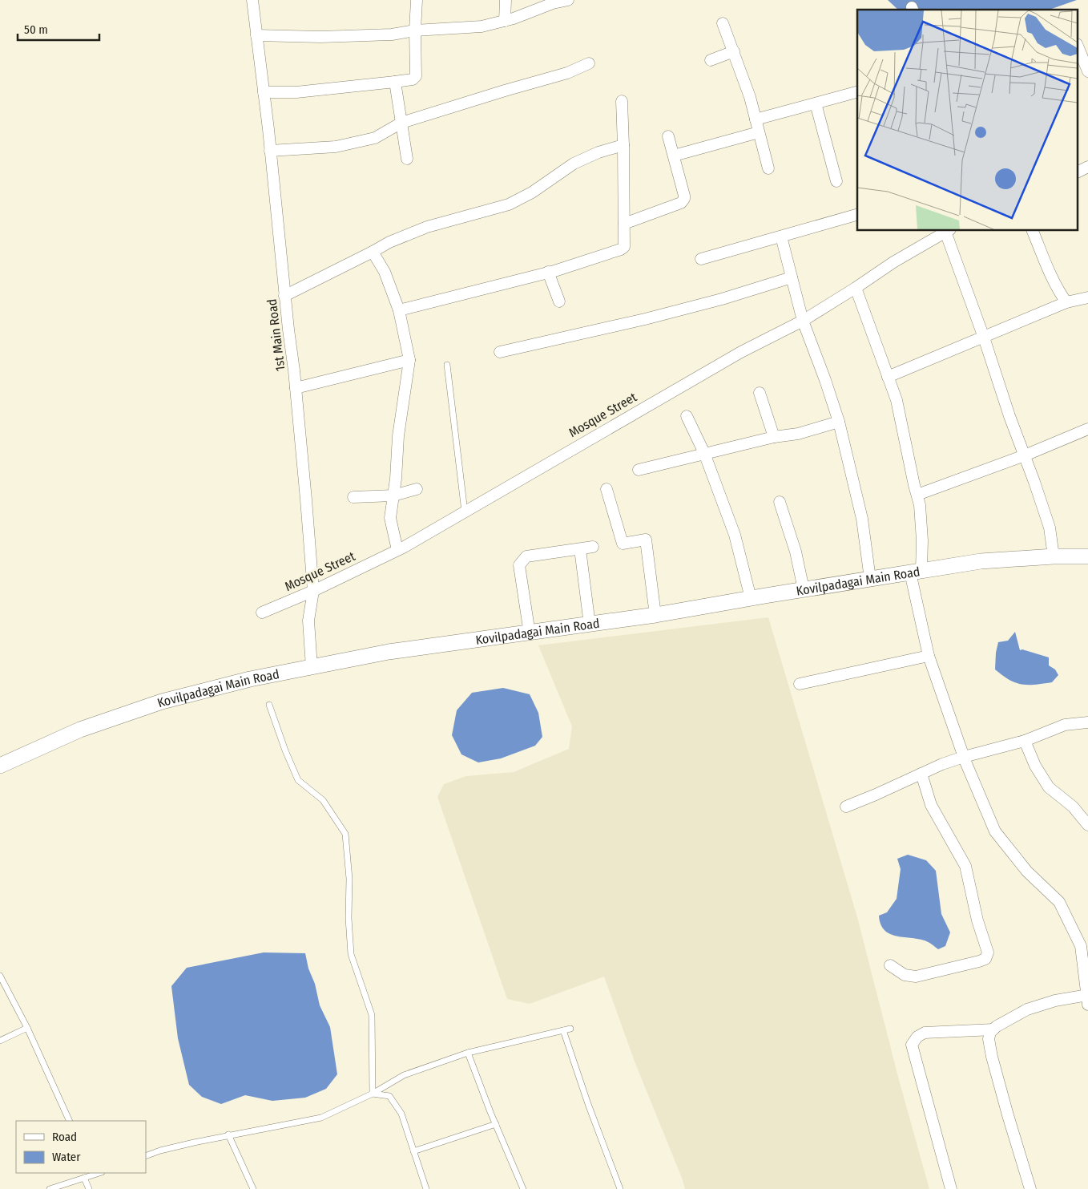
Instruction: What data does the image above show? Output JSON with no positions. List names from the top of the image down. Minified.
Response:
{"streets":{"main road":["Kovilpadagai Main Road"],"street":["1st Main Road","Mosque Street"]},"crossings":[["1st Main Road","Mosque Street"],["1st Main Road","Kovilpadagai Main Road"]],"legend":["Road","Water"],"scale_bar":"50 m"}
